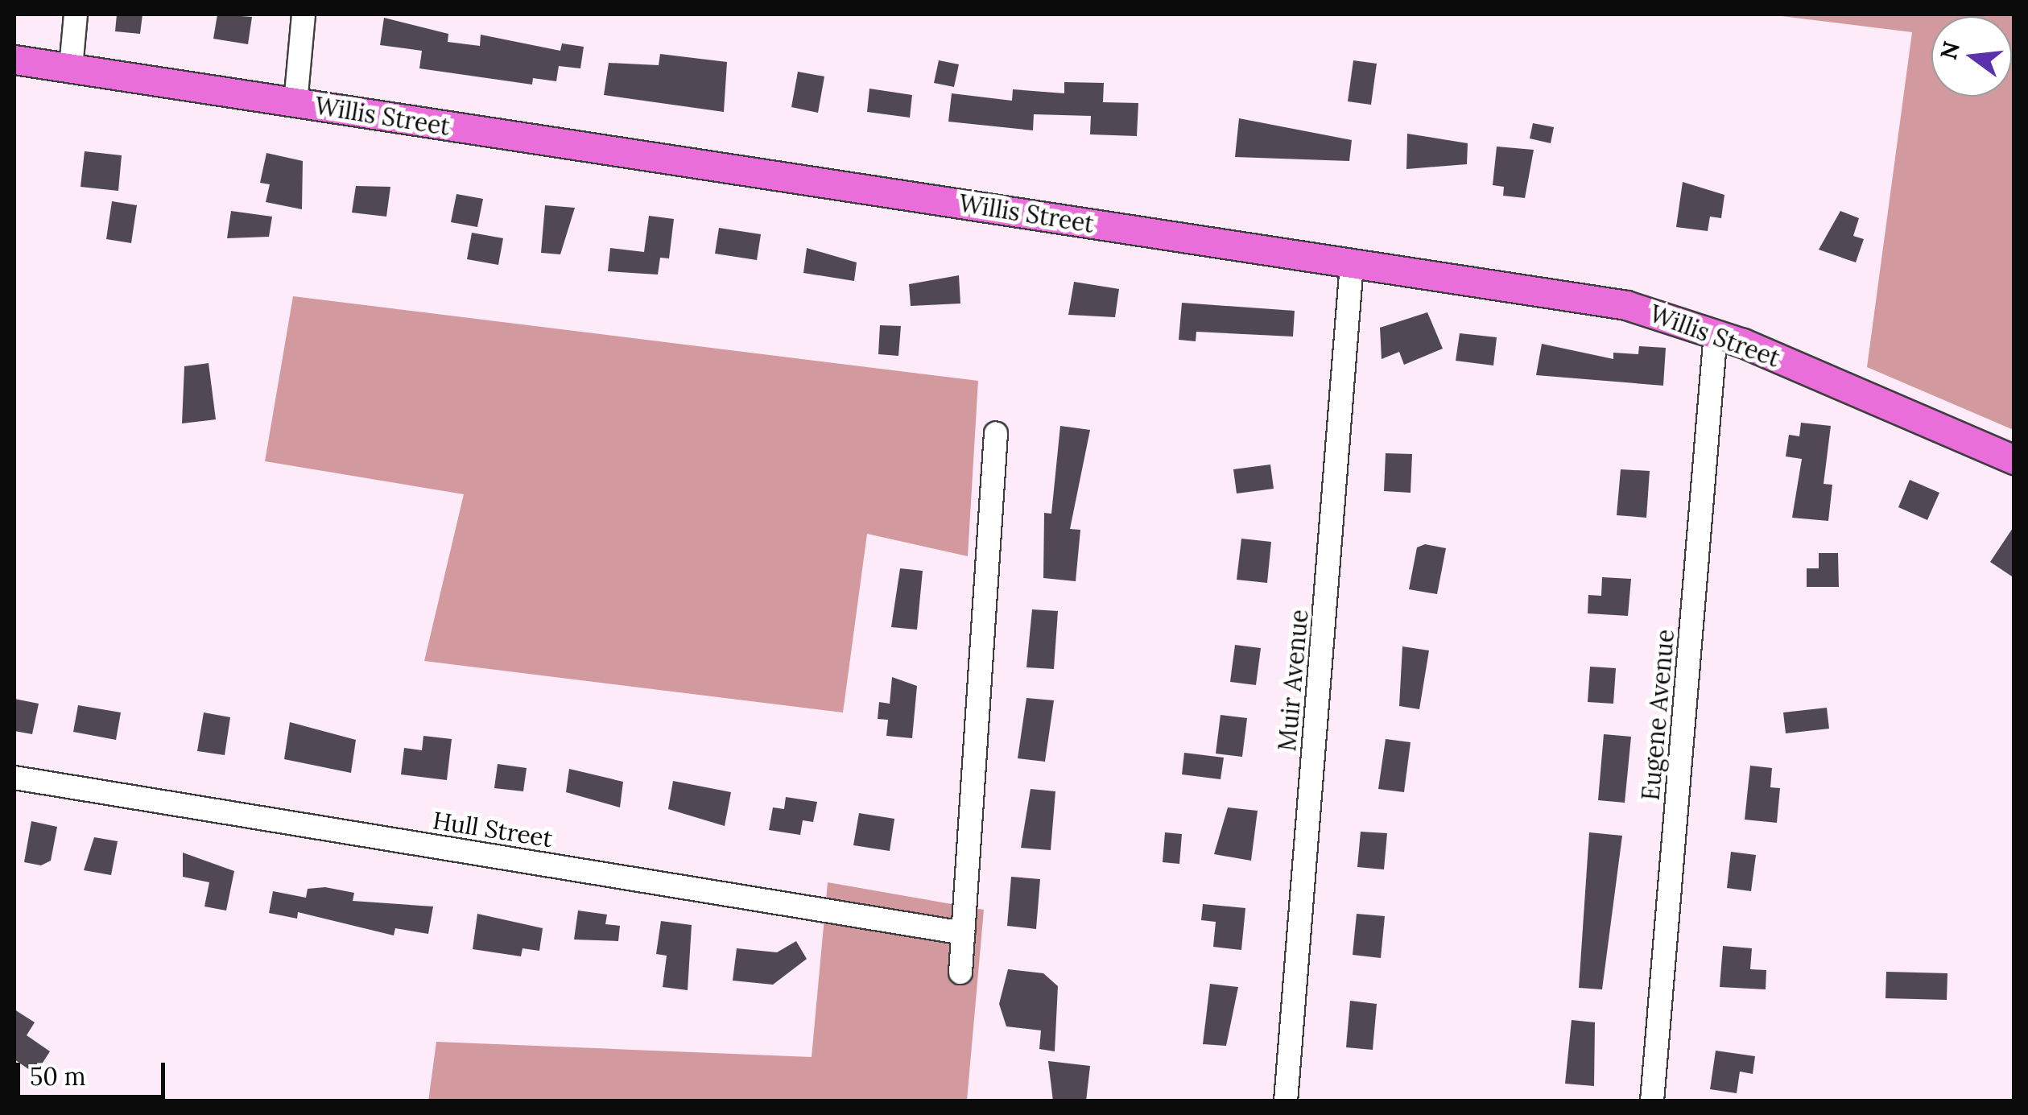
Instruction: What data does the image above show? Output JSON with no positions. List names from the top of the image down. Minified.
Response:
{"streets":{"main road":["Willis Street"],"street":["Muir Avenue","Eugene Avenue","Hull Street"]},"crossings":[["Willis Street","Muir Avenue"],["Willis Street","Eugene Avenue"]],"scale_bar":"50 m","north":"left"}
